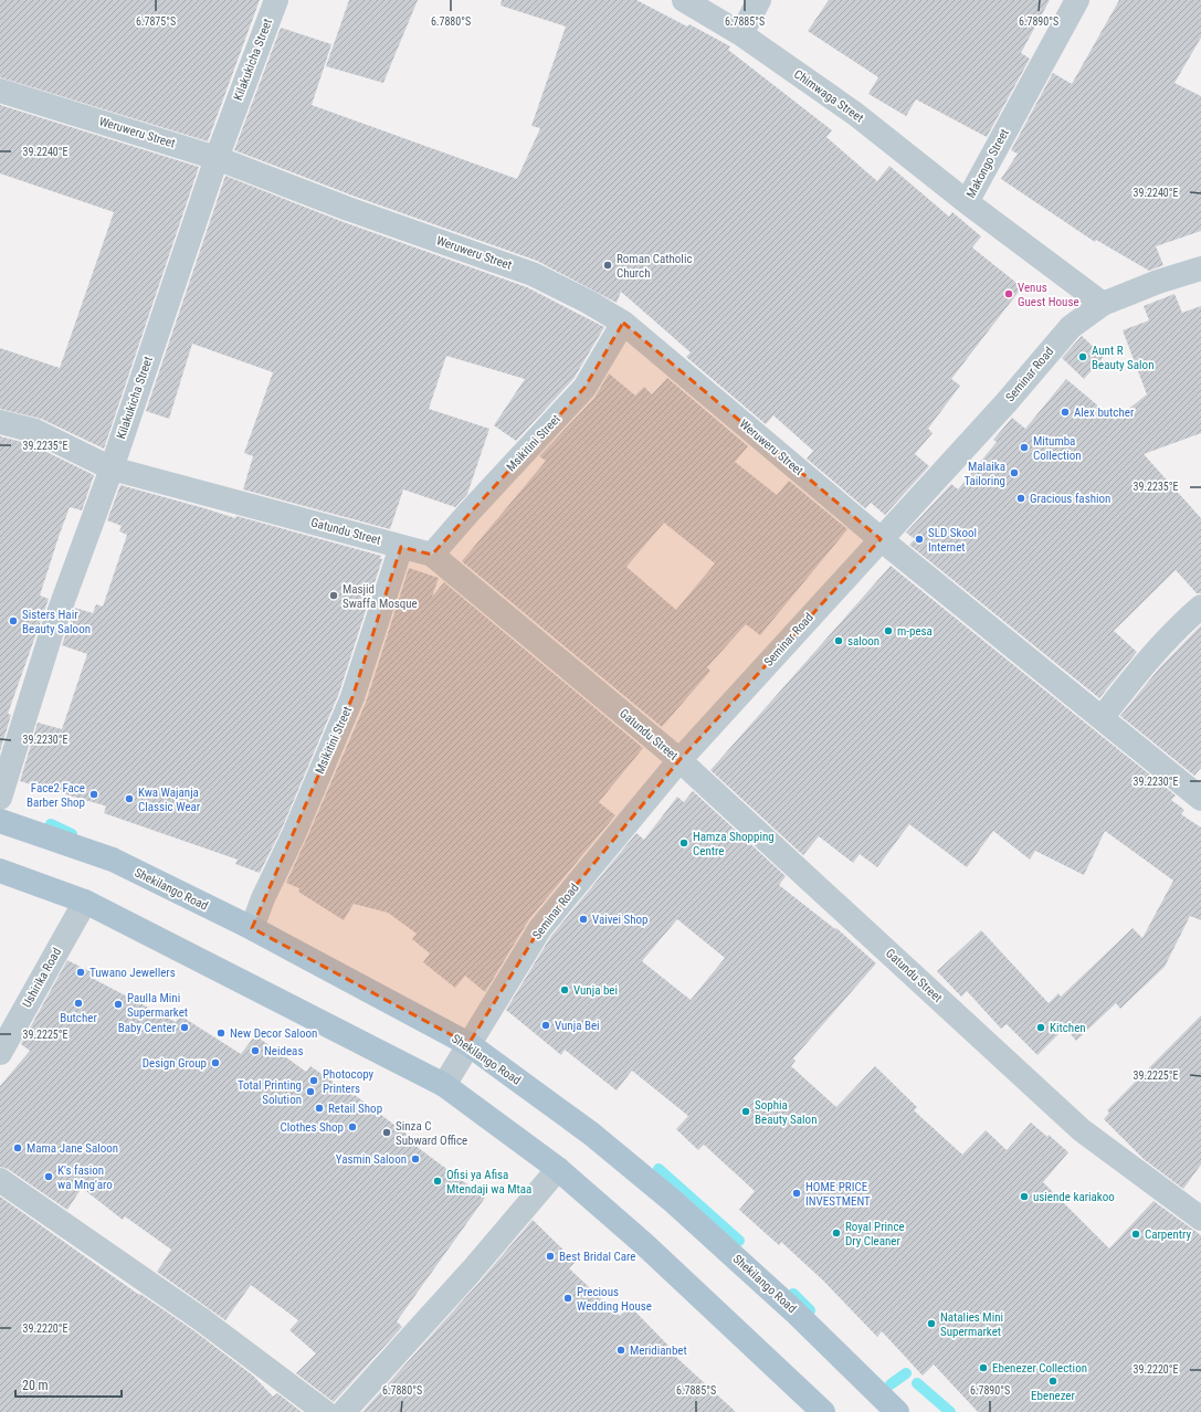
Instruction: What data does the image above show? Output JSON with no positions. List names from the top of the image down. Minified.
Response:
{"streets":{"main road":["Shekilango Road"],"street":["Kilakukicha Street","Chimwaga Street","Weruweru Street","Makongo Street","Seminar Road","Msikitini Street","Gatundu Street","Ushirika Road"]},"crossings":[["Kilakukicha Street","Weruweru Street"],["Kilakukicha Street","Gatundu Street"],["Chimwaga Street","Makongo Street"],["Weruweru Street","Seminar Road"],["Weruweru Street","Msikitini Street"],["Makongo Street","Seminar Road"],["Seminar Road","Gatundu Street"],["Seminar Road","Shekilango Road"],["Msikitini Street","Gatundu Street"],["Msikitini Street","Shekilango Road"]],"places":["Roman Catholic Church","Venus Guest House","Aunt R Beauty Salon","Alex butcher","Mitumba Collection","Malaika Tailoring","Gracious fashion","SLD Skool Internet","Masjid Swaffa Mosque","Sisters Hair Beauty Saloon","m-pesa","saloon","Face2 Face Barber Shop","Kwa Wajanja Classic Wear","Hamza Shopping Centre","Vaivei Shop","Tuwano Jewellers","Vunja bei","Butcher","Paulla Mini Supermarket","Vunja Bei","Baby Center","Kitchen","New Decor Saloon","Neideas","Design Group","Photocopy Printers","Total Printing Solution","Retail Shop","Sophia Beauty Salon","Clothes Shop","Sinza C Subward Office","Mama Jane Saloon","Yasmin Saloon","K's fasion wa Mng'aro","Ofisi ya Afisa Mtendaji wa Mtaa","HOME PRICE INVESTMENT","usiende kariakoo","Royal Prince Dry Cleaner","Carpentry","Best Bridal Care","Precious Wedding House","Natalies Mini Supermarket","Meridianbet","Ebenezer Collection","Ebenezer"],"scale_bar":"20 m","coordinates":["6.7875°S","6.7880°S","6.7885°S","6.7890°S","39.2240°E","39.2235°E","39.2230°E","39.2225°E","39.2220°E"]}
